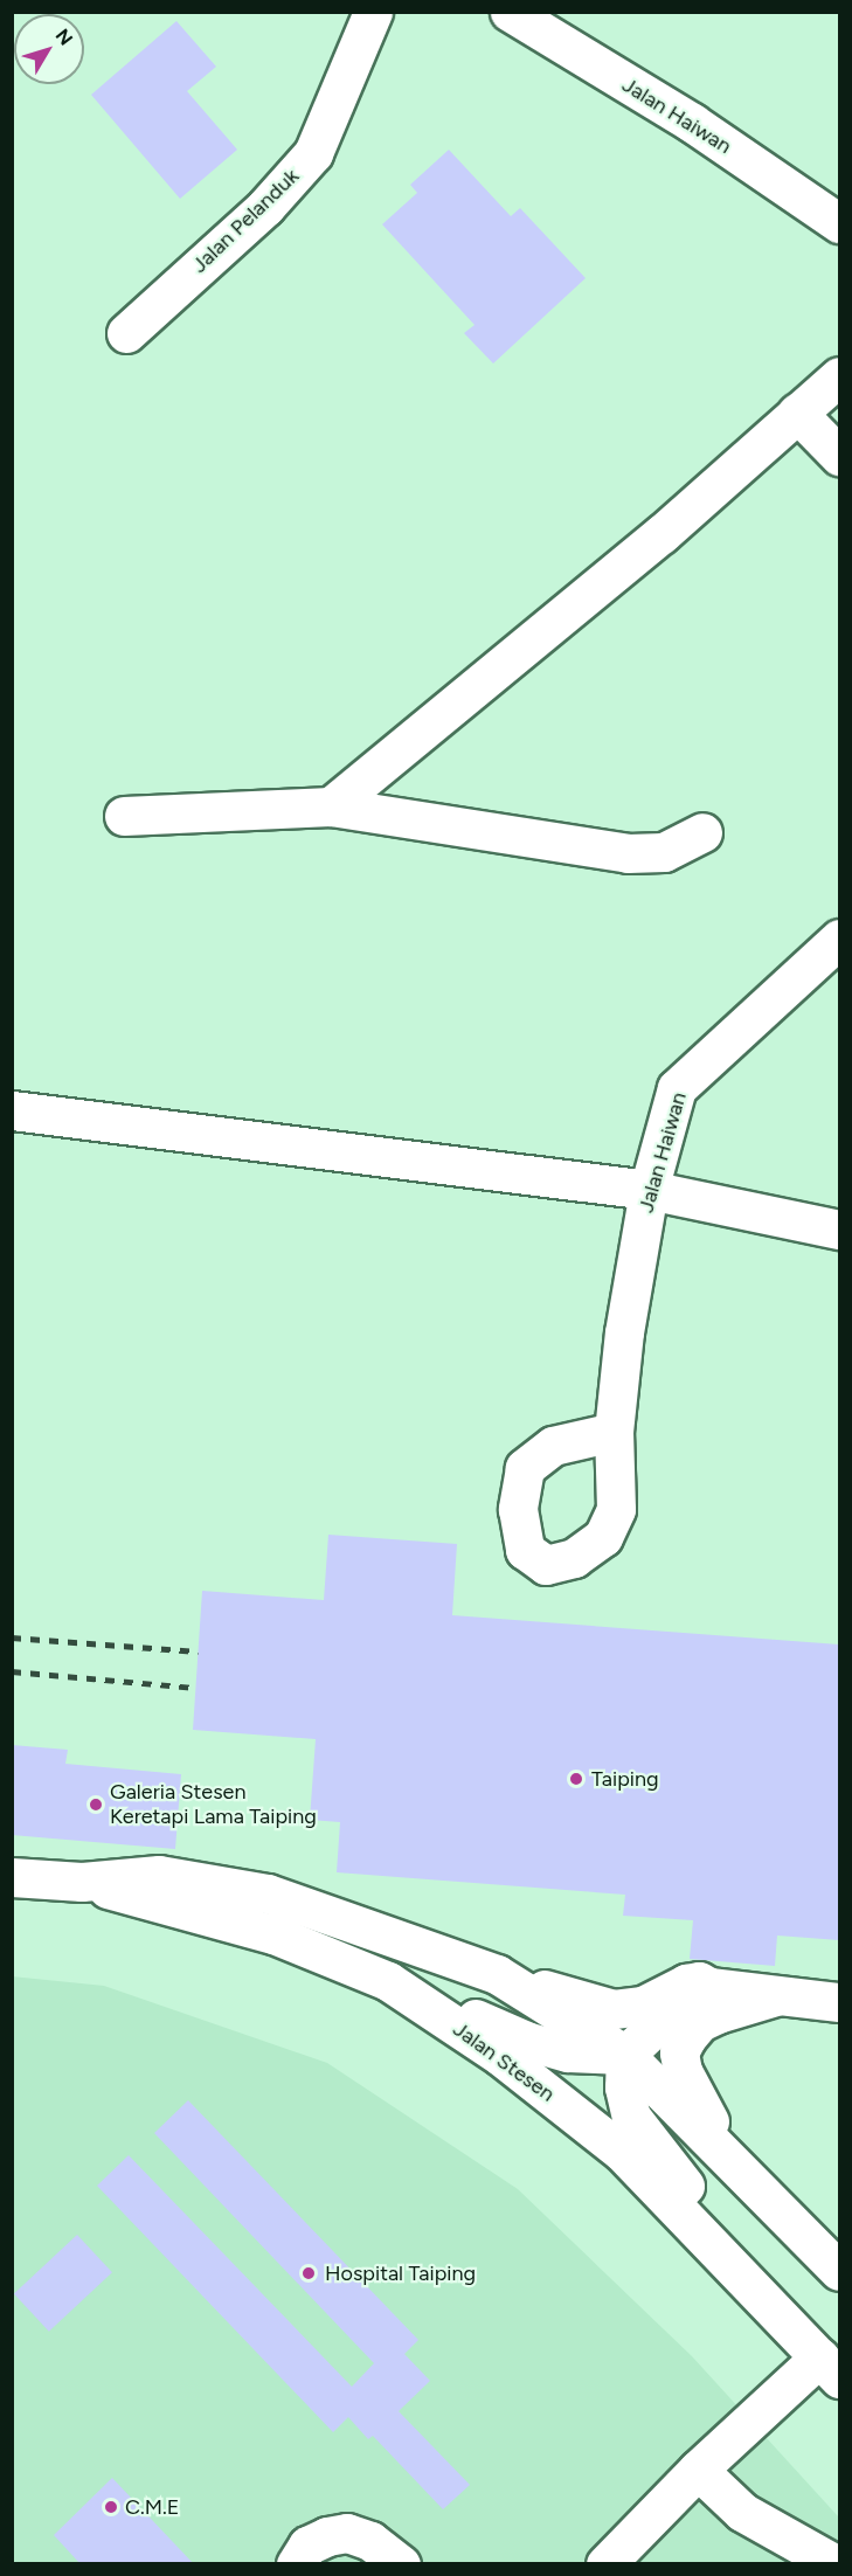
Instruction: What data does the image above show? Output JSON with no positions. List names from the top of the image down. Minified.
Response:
{"streets":{"main road":["Jalan Haiwan","Jalan Pelanduk","Jalan Stesen"]},"places":["Taiping","Galeria Stesen Keretapi Lama Taiping","Hospital Taiping","C.M.E"],"north":"top right"}
